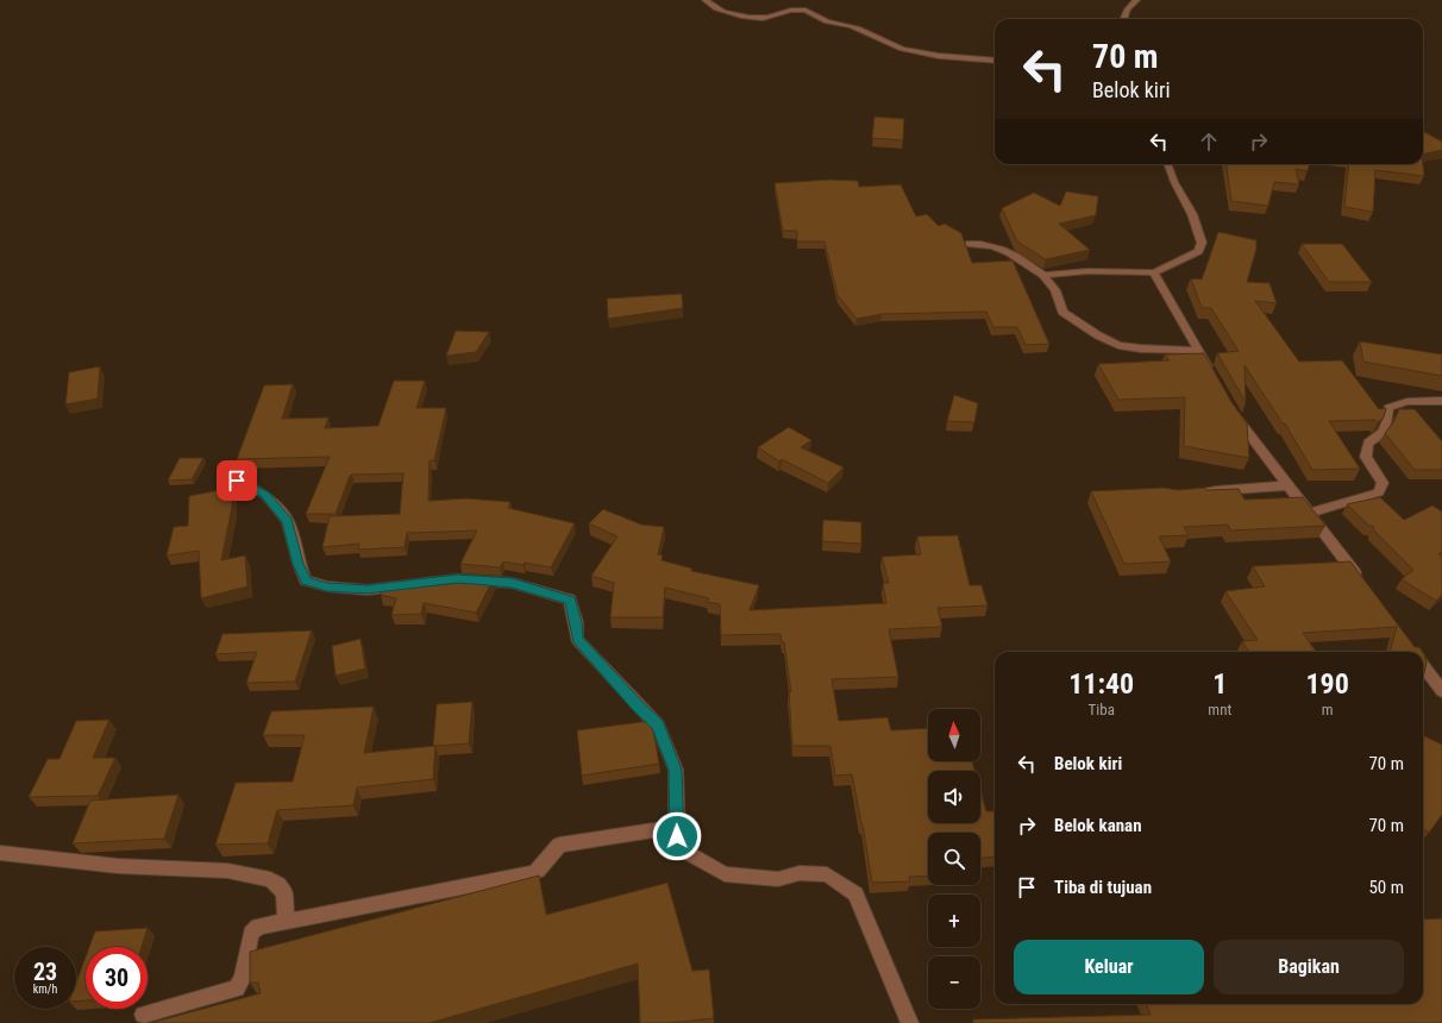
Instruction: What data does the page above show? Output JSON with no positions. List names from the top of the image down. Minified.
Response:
{"north":"top","page":{"turn":["70 m","Belok kiri"],"eta":["11:40","Tiba","1","mnt","190","m"],"map_buttons":["+","−"],"list":[{"name":"Belok kiri","value":"70 m"},{"name":"Belok kanan","value":"70 m"},{"name":"Tiba di tujuan","value":"50 m"}],"buttons":["Keluar","Bagikan"],"speed":"23 km/h","limit":"30"}}
